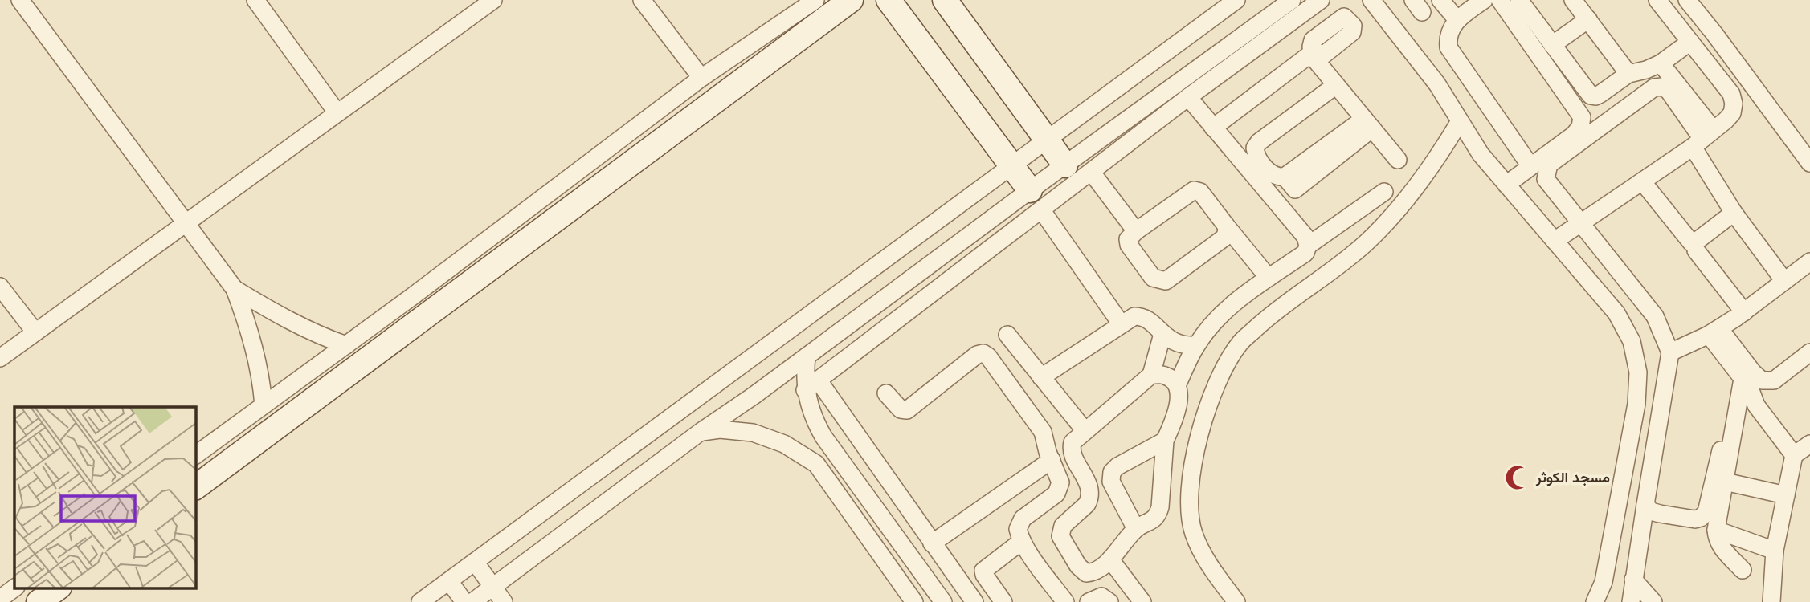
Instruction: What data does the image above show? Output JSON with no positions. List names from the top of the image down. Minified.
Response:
{"places":{"mosque":["مسجد الكوثر"]}}
